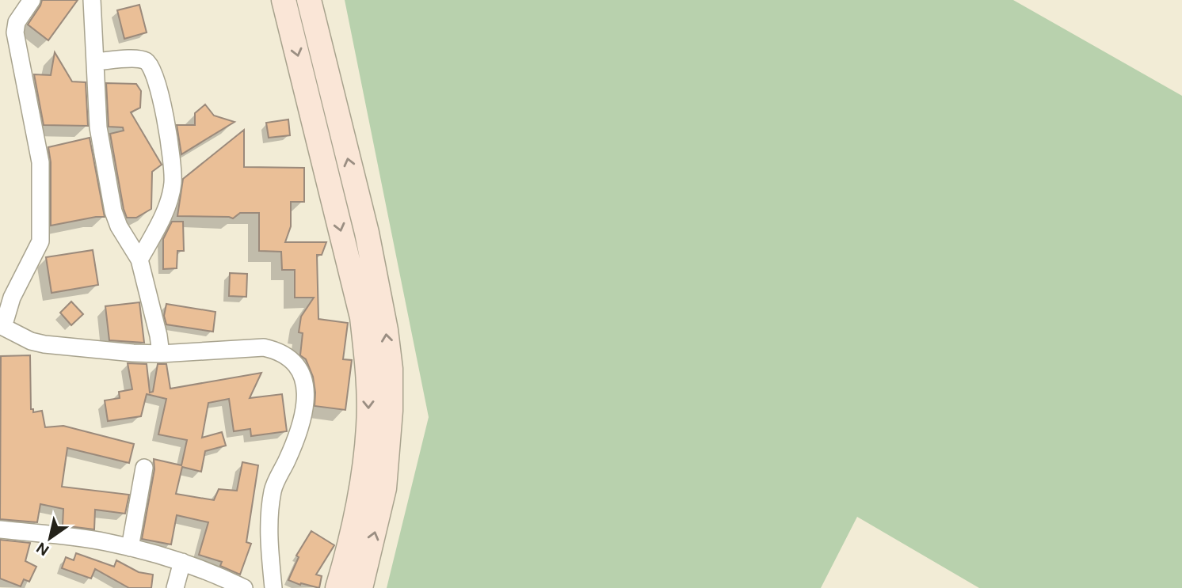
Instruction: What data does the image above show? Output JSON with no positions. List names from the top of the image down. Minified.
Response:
{"north":"bottom left"}
